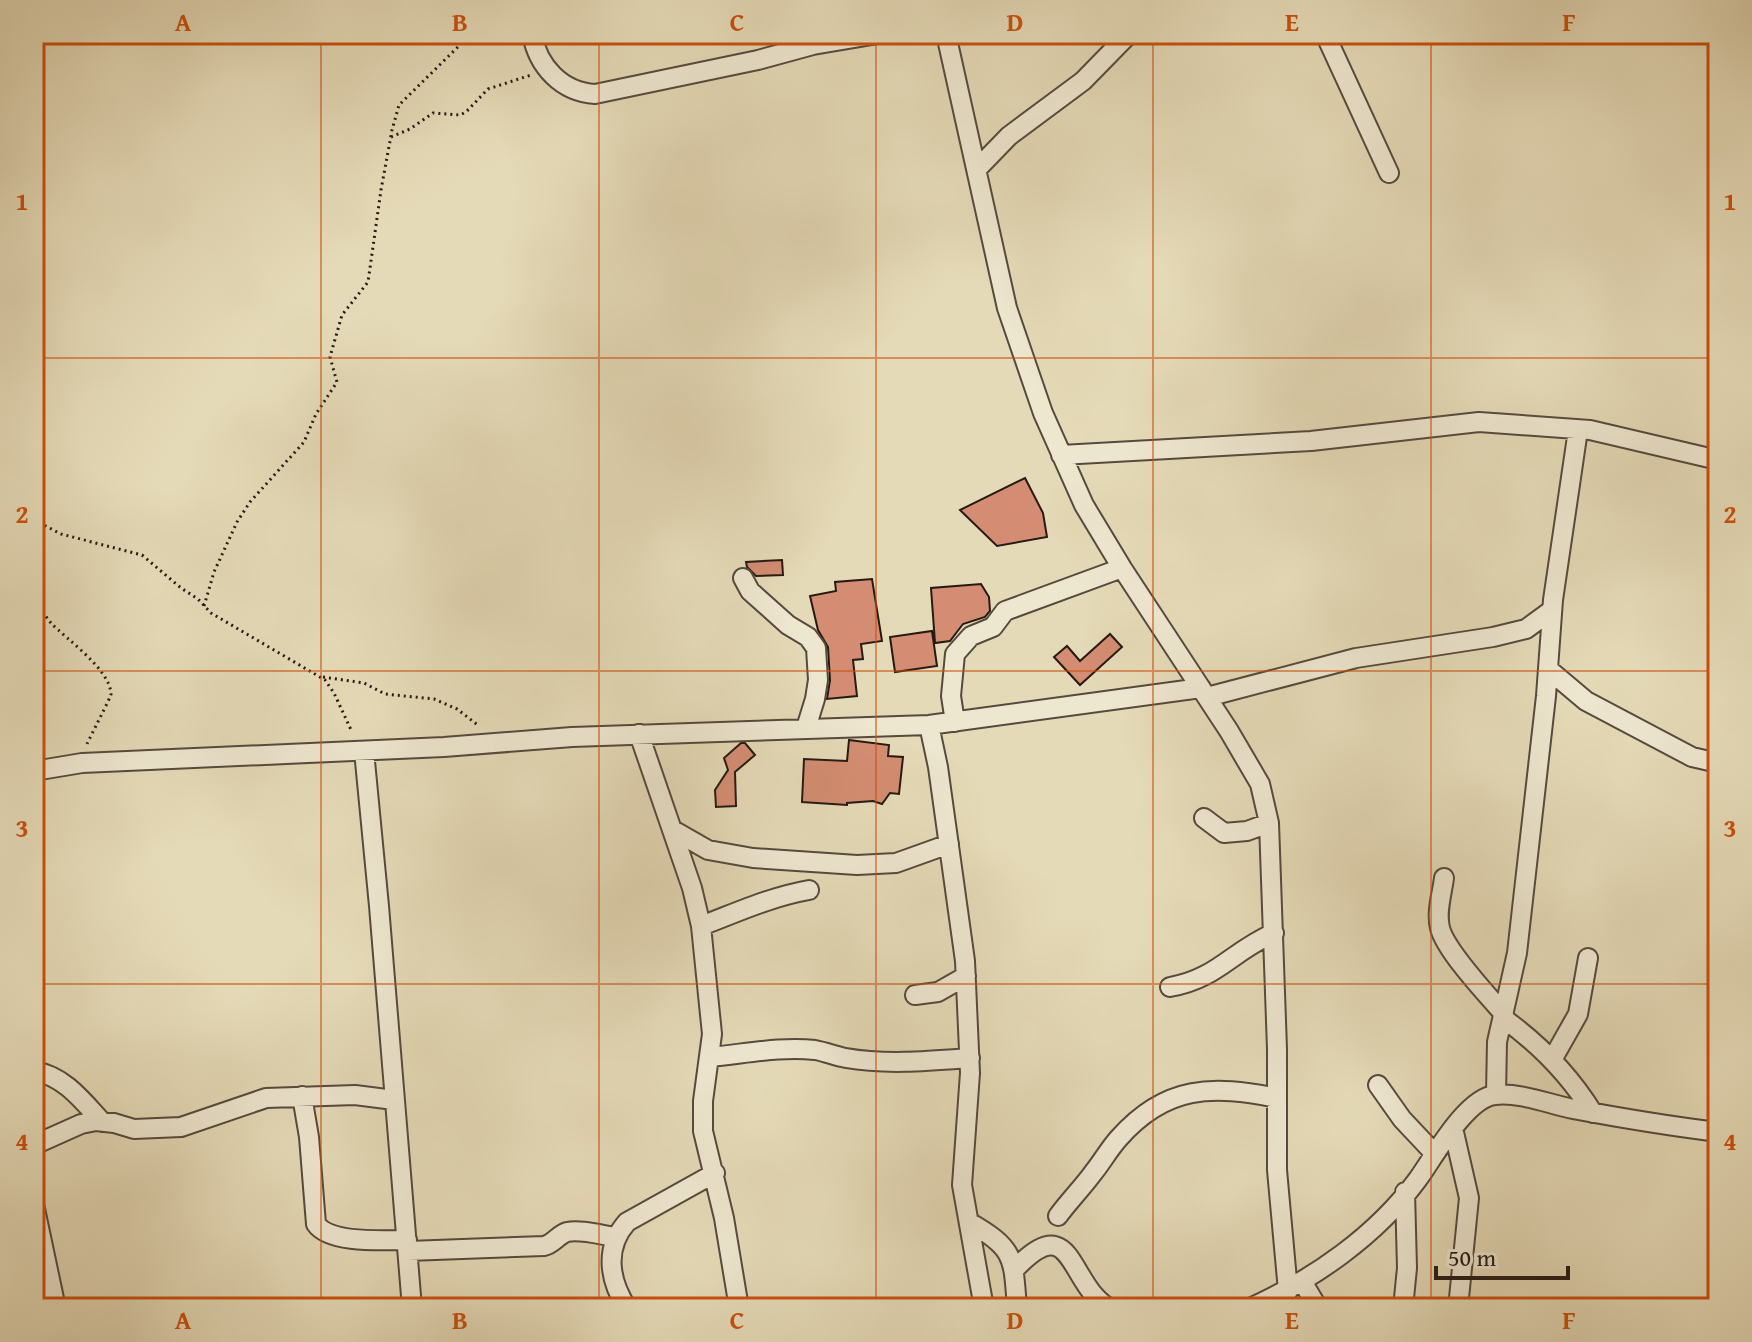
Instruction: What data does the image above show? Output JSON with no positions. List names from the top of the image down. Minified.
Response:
{"scale_bar":"50 m","grid":{"columns":["A","B","C","D","E","F"],"rows":["1","2","3","4"]}}
